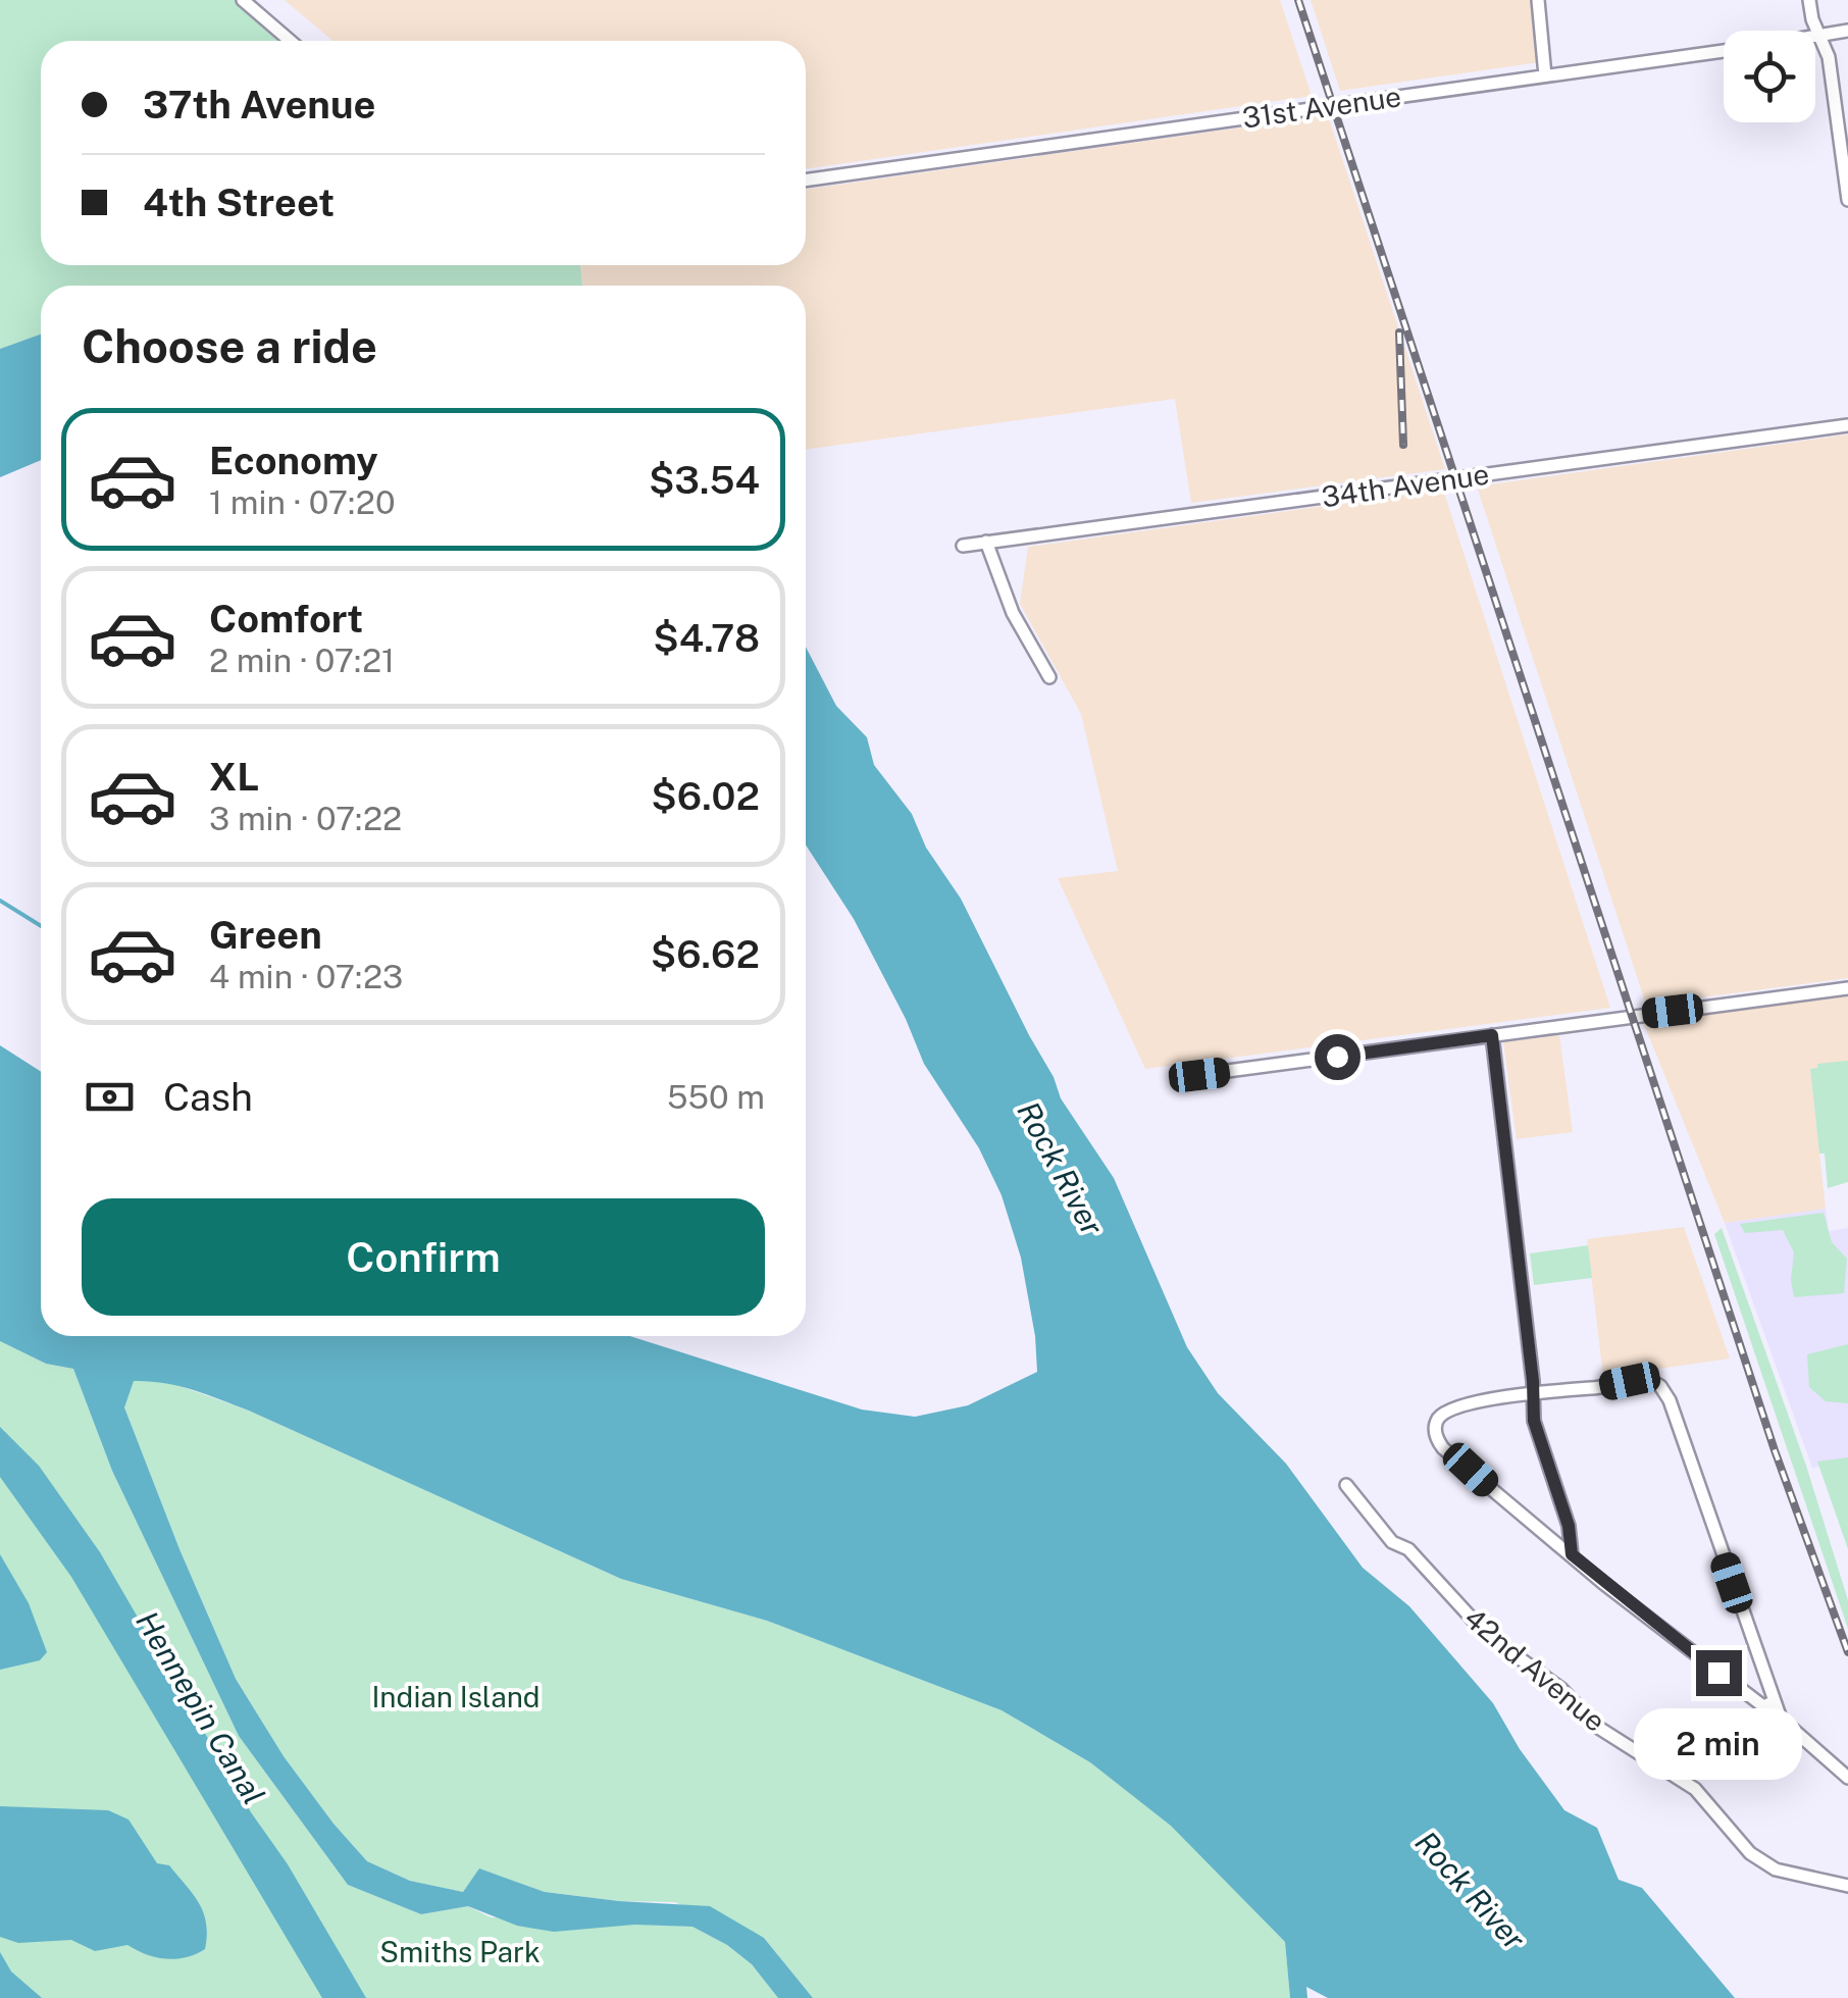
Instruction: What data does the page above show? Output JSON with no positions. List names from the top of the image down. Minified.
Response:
{"streets":{"street":["31st Avenue","34th Avenue","42nd Avenue"]},"water":["Rock River","Hennepin Canal"],"parks":["Indian Island","Smiths Park"],"page":{"banner":["37th Avenue","4th Street"],"heading":"Choose a ride","list":[{"name":"Economy","note":"1 min · 07:20","value":"$3.54"},{"name":"Comfort","note":"2 min · 07:21","value":"$4.78"},{"name":"XL","note":"3 min · 07:22","value":"$6.02"},{"name":"Green","note":"4 min · 07:23","value":"$6.62"}],"pay":["Cash","550 m"],"buttons":"Confirm","bubble":"2 min"}}
